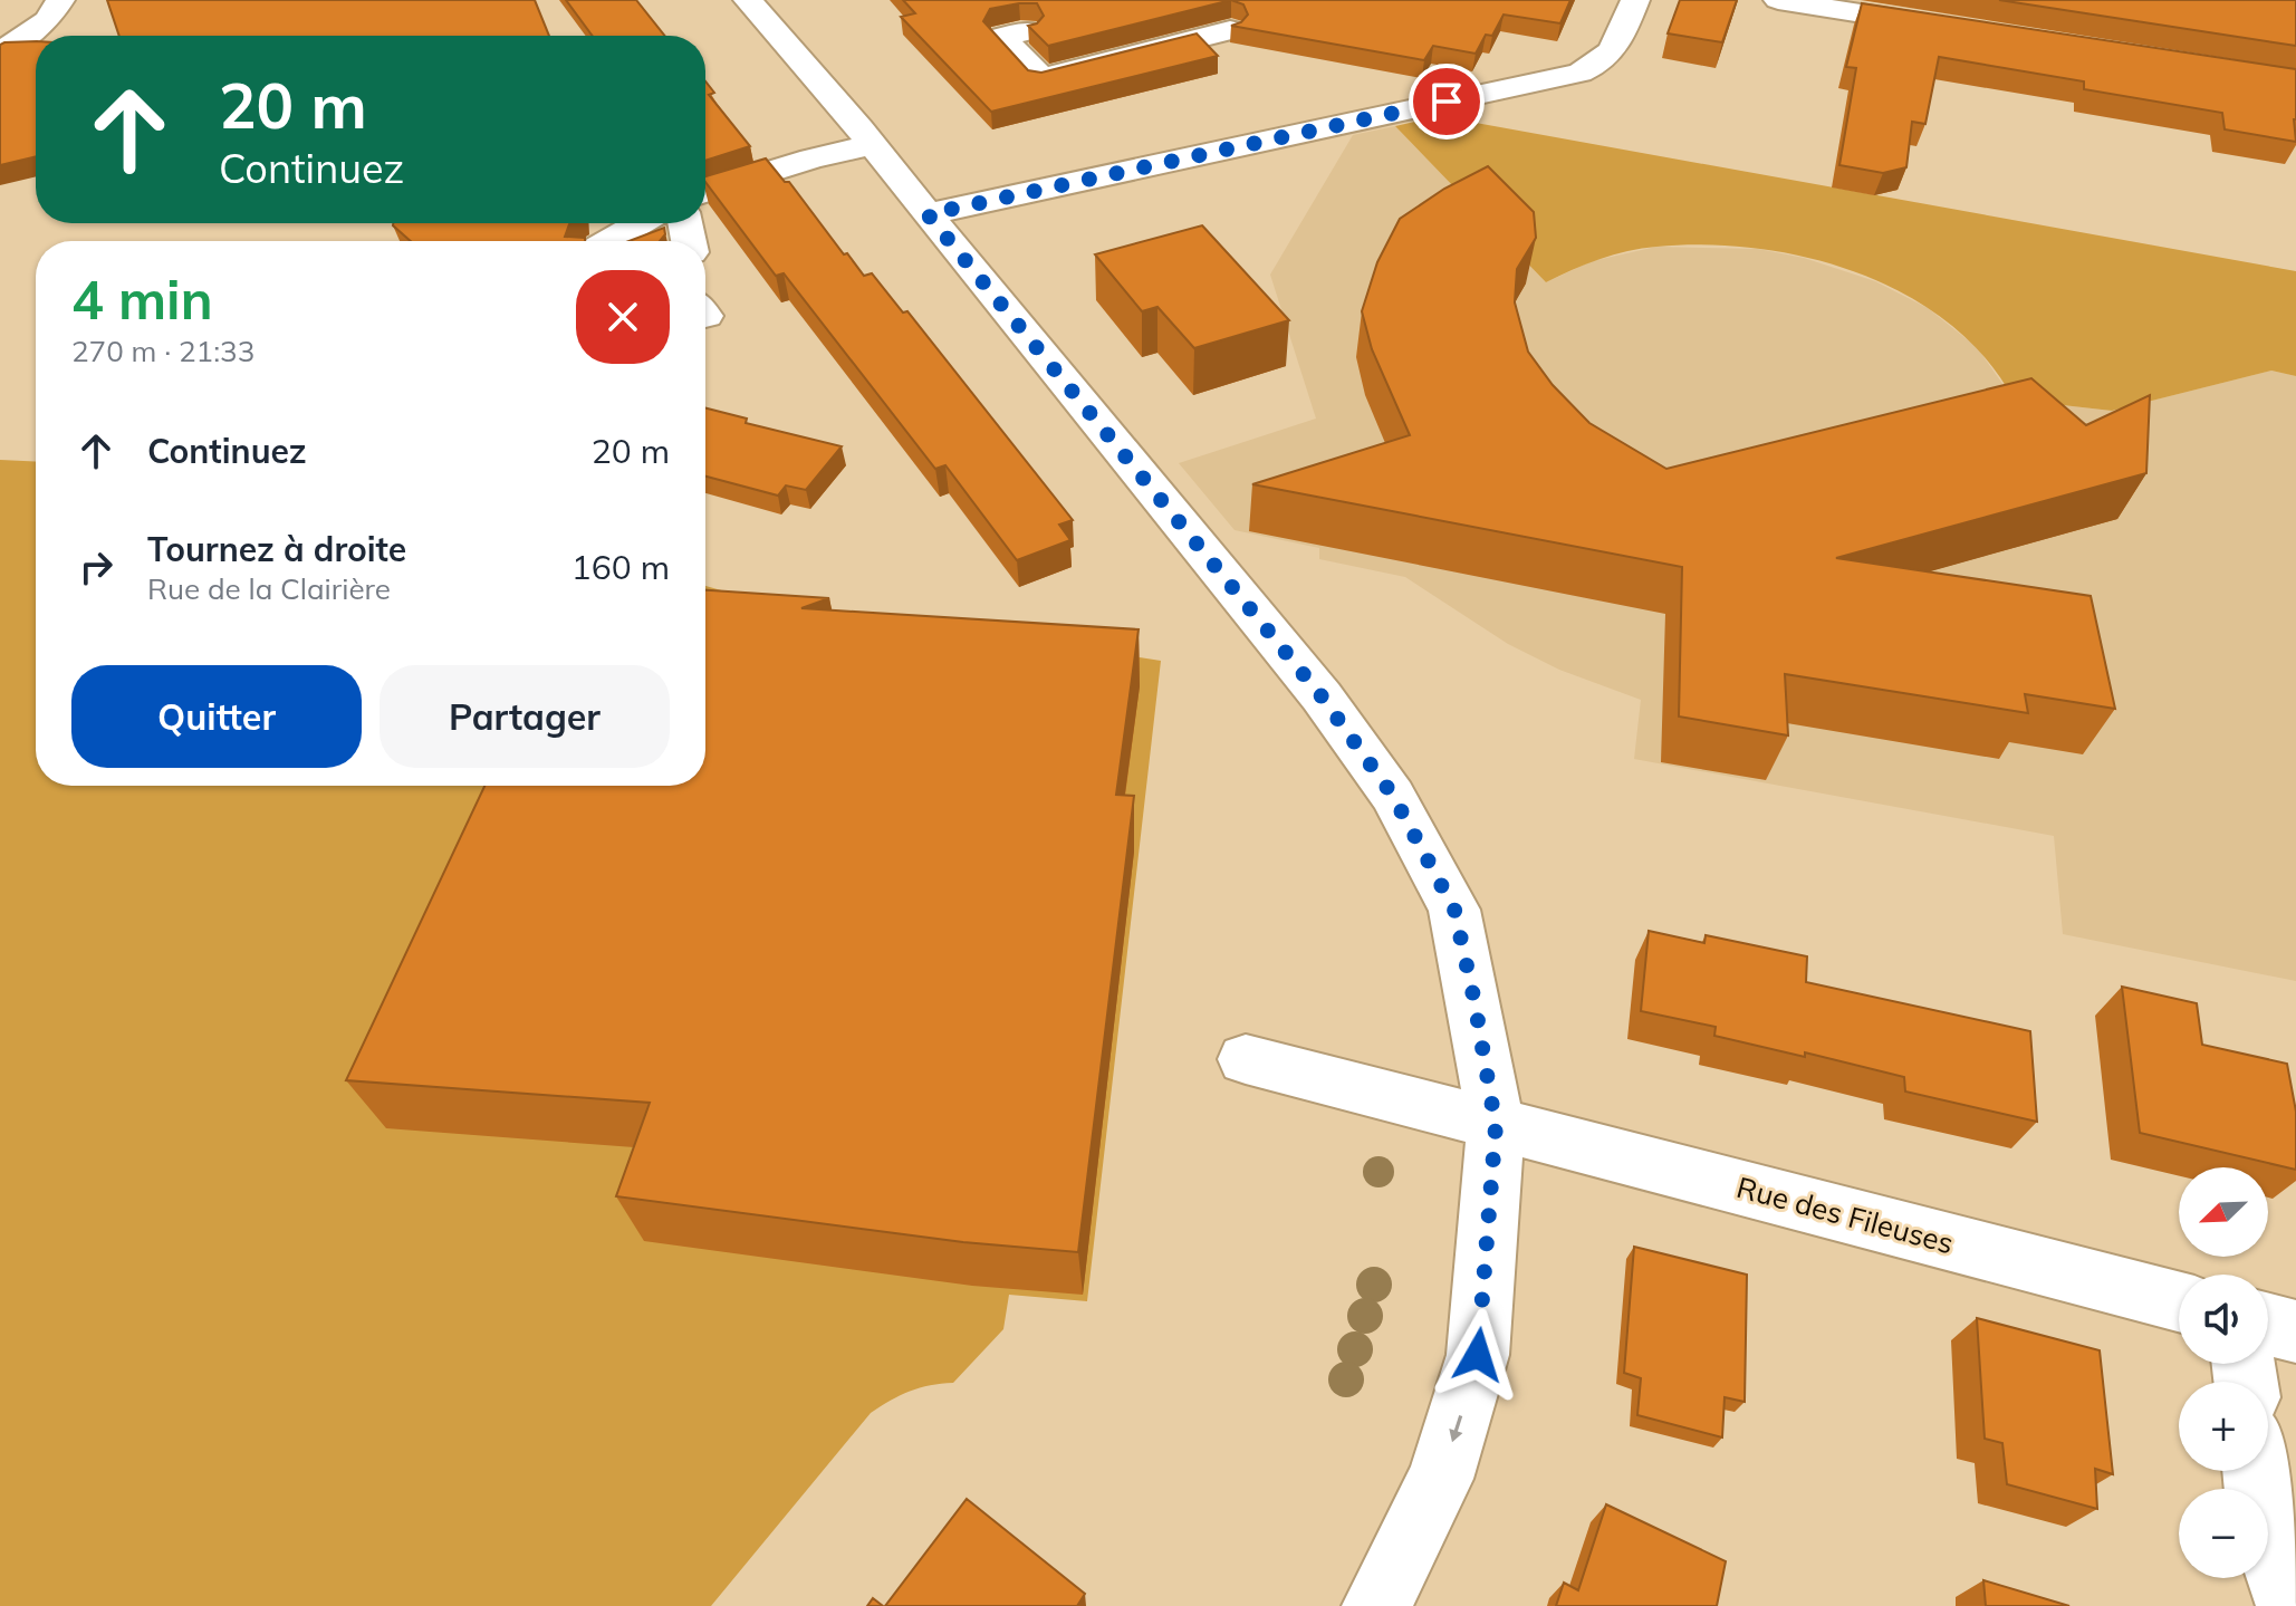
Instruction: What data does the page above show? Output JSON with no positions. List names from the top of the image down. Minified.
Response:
{"streets":{"street":["Rue des Fileuses"]},"north":"bottom left","page":{"turn":["20 m","Continuez"],"heading":["4 min","270 m · 21:33"],"list":[{"name":"Continuez","value":"20 m"},{"name":"Tournez à droite","note":"Rue de la Clairière","value":"160 m"}],"buttons":["Quitter","Partager"],"map_buttons":["+","−"]}}
